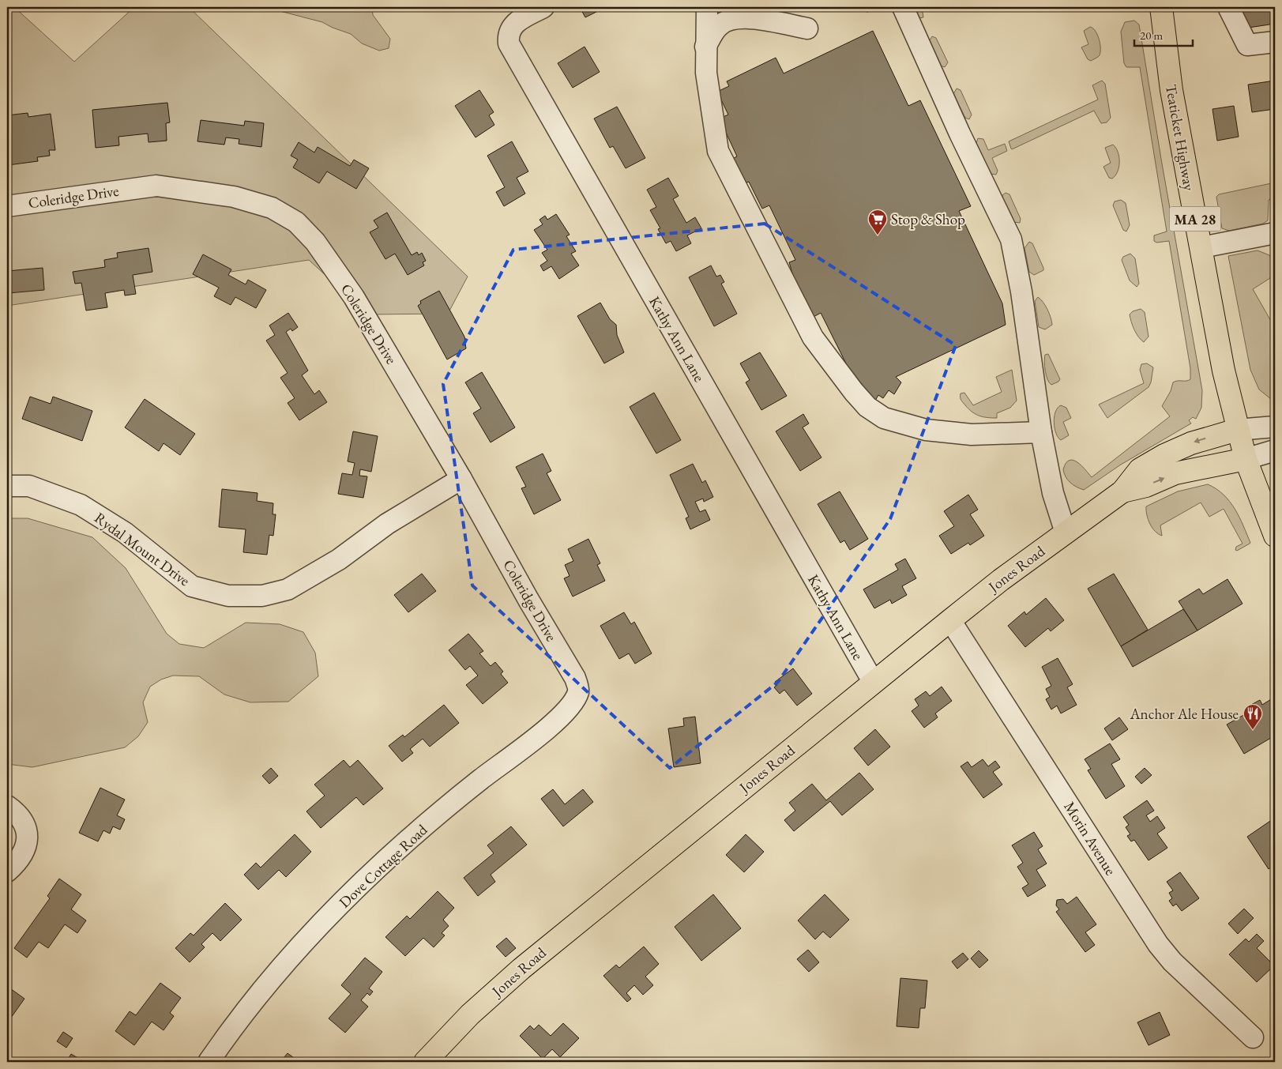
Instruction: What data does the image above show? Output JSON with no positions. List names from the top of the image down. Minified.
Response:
{"streets":{"main road":["Teaticket Highway","MA 28","Jones Road"],"street":["Coleridge Drive","Kathy Ann Lane","Rydal Mount Drive","Morin Avenue","Dove Cottage Road"]},"crossings":[["Teaticket Highway","MA 28"],["Teaticket Highway","Jones Road"],["Coleridge Drive","Rydal Mount Drive"],["Coleridge Drive","Dove Cottage Road"],["MA 28","Jones Road"],["Kathy Ann Lane","Jones Road"],["Jones Road","Morin Avenue"]],"places":{"supermarket":["Stop & Shop"],"restaurant":["Anchor Ale House"]},"scale_bar":"20 m"}
